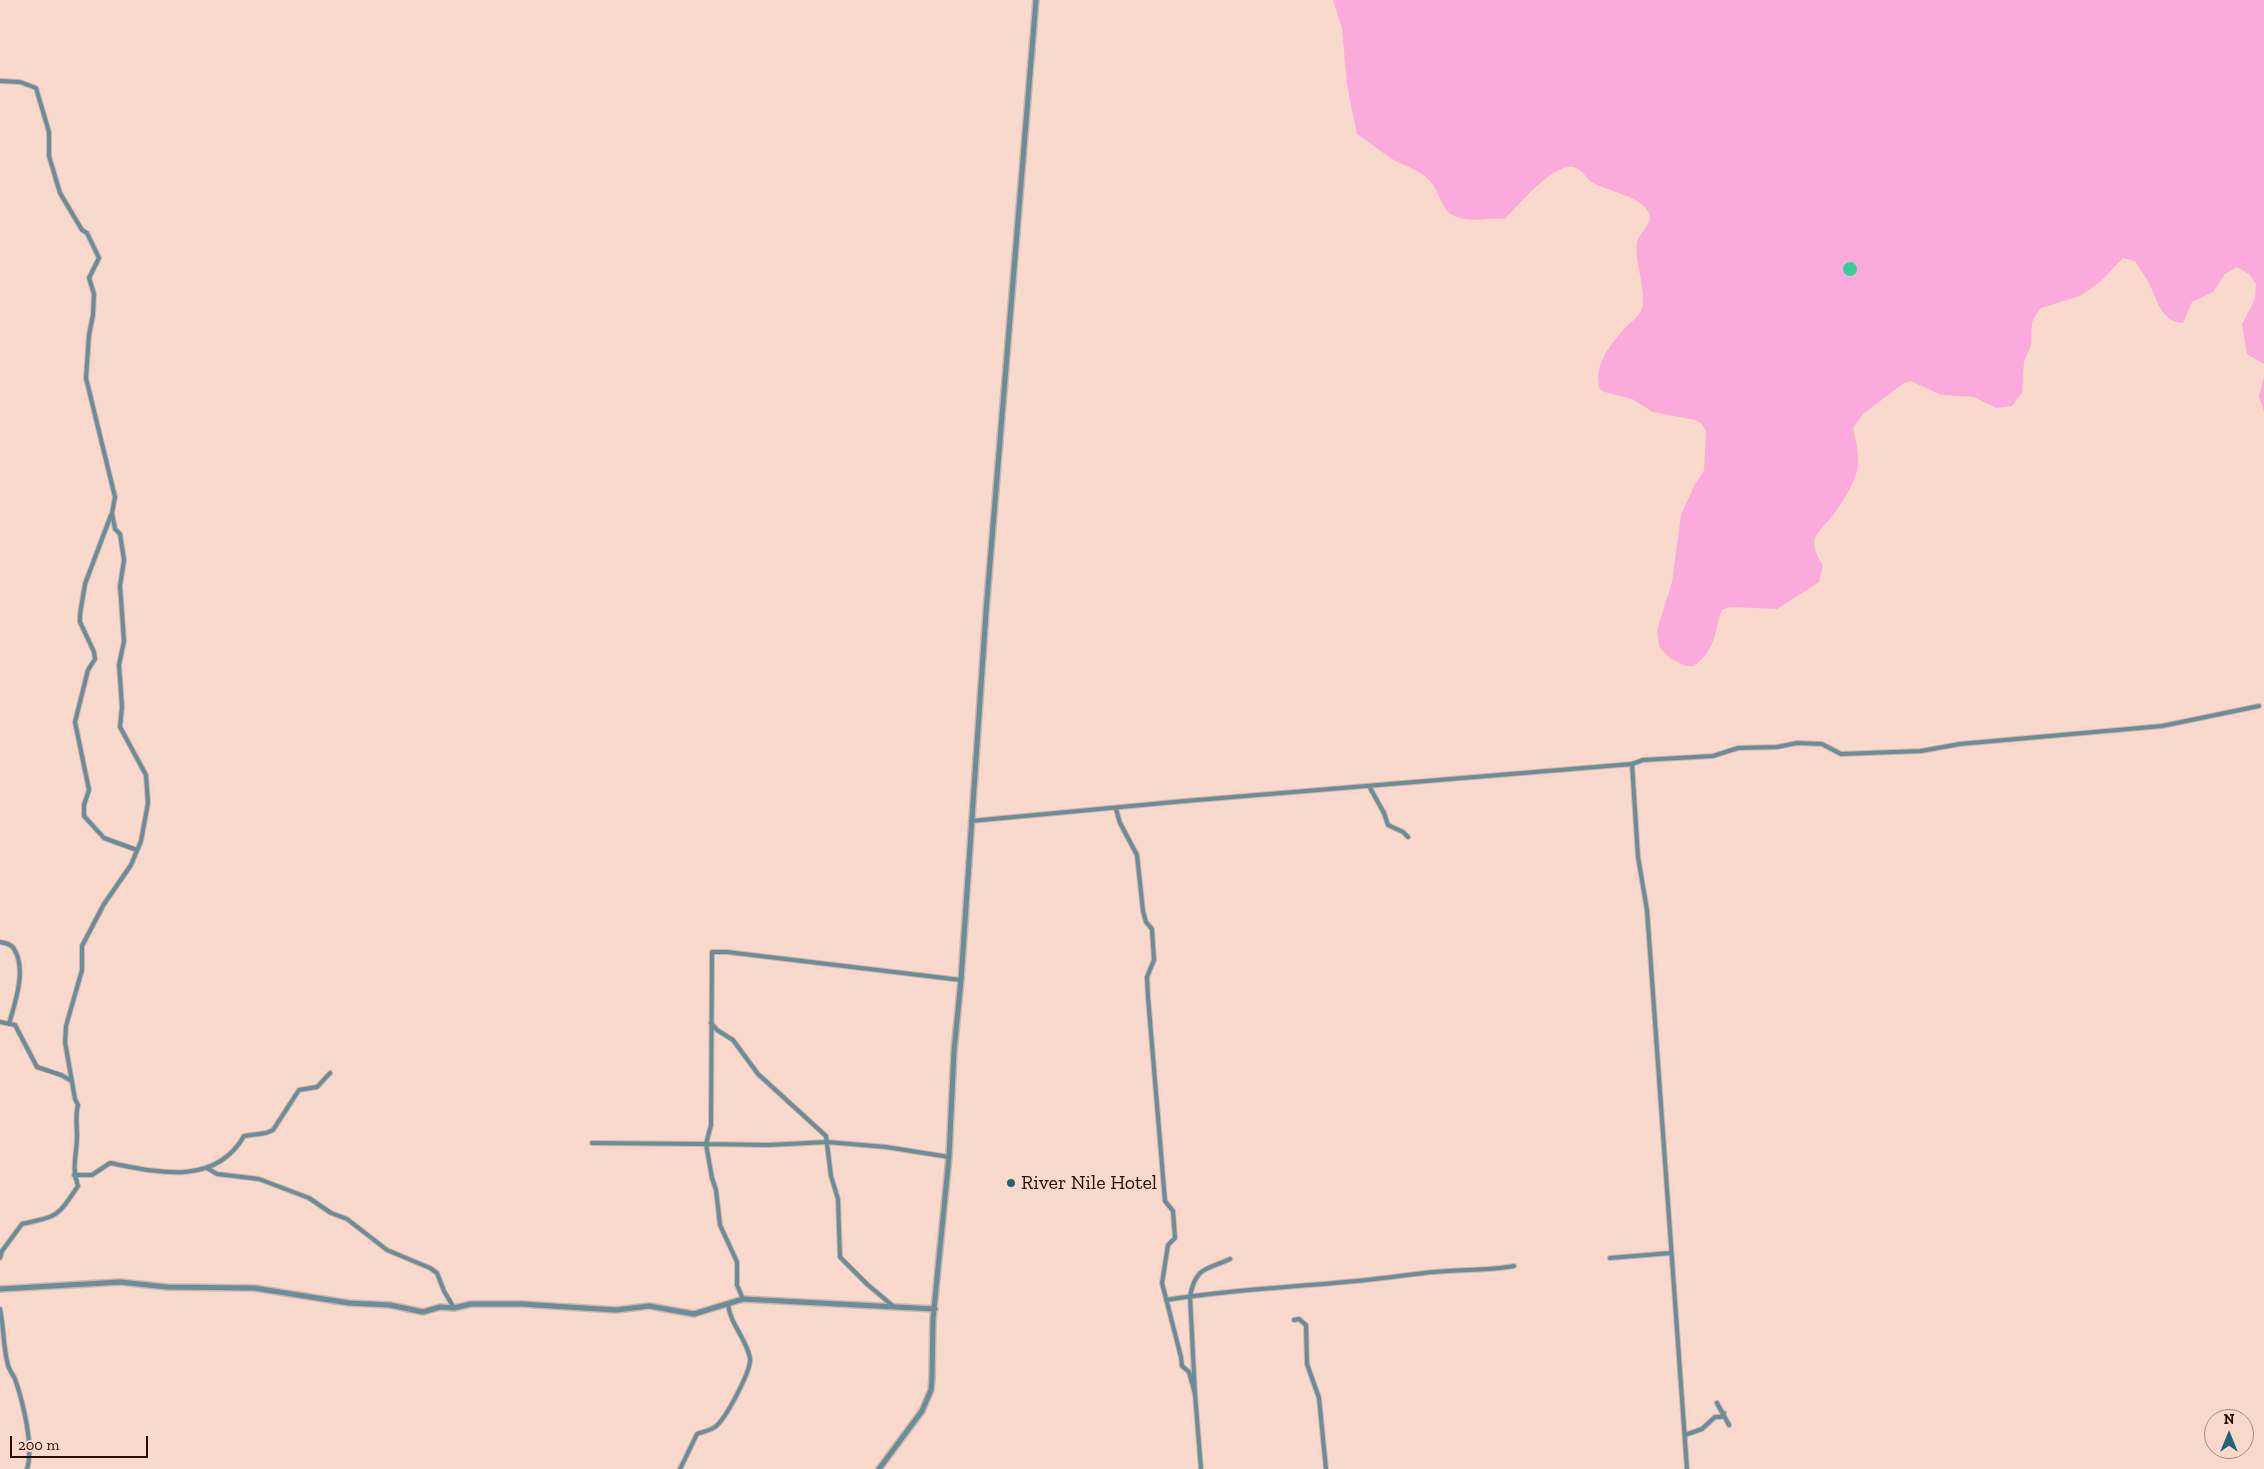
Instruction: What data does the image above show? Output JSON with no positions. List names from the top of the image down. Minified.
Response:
{"places":["River Nile Hotel"],"scale_bar":"200 m","north":"top"}
